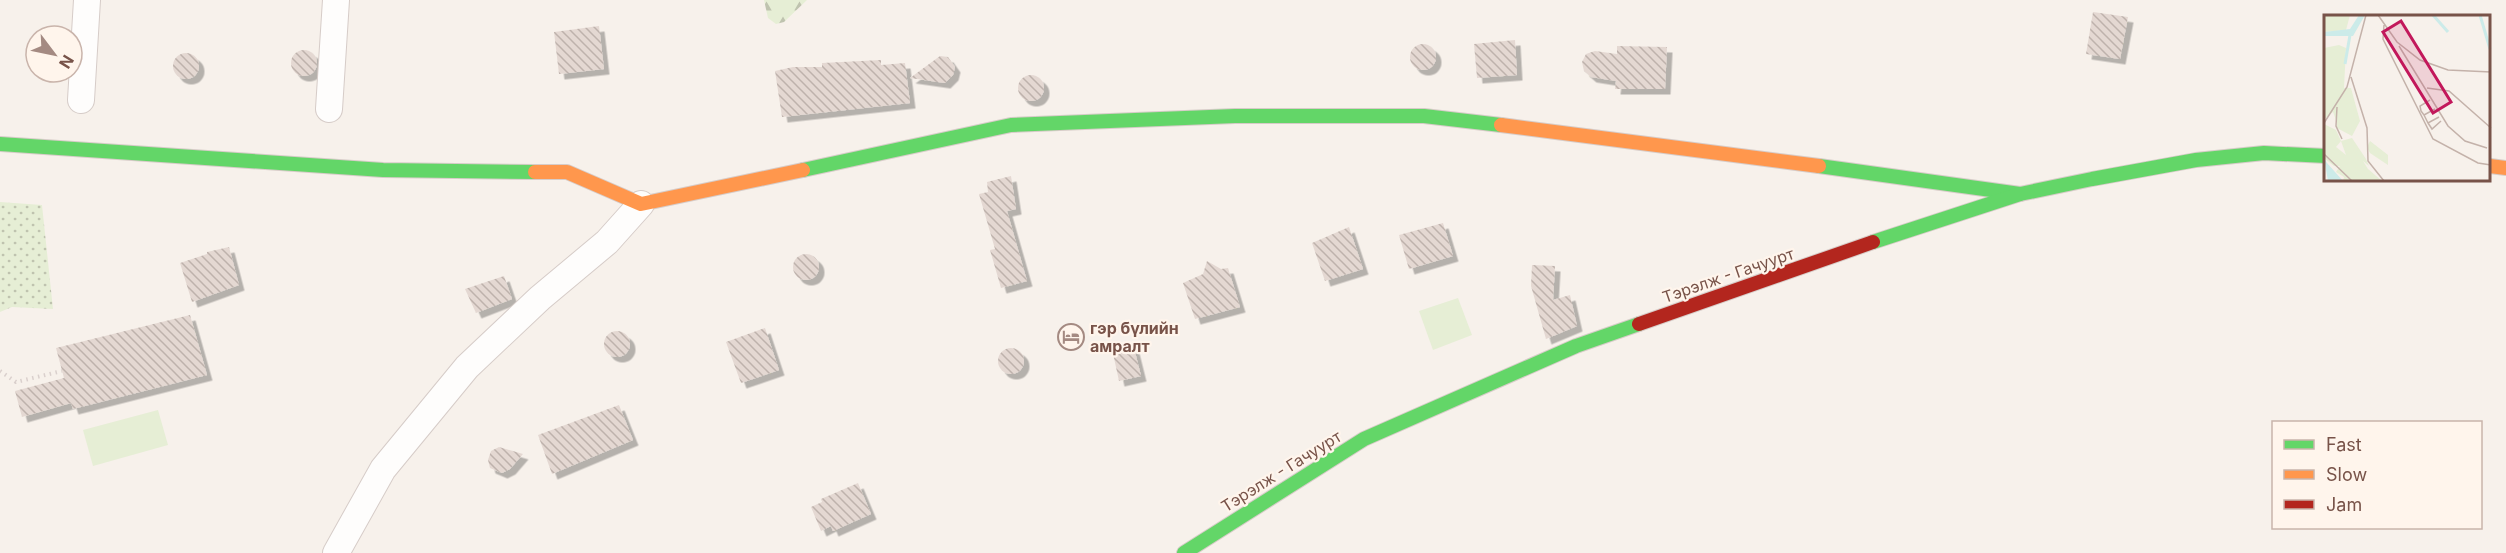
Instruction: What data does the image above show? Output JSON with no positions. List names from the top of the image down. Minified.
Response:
{"streets":{"street":["Тэрэлж - Гачуурт"]},"places":{"hotel":["гэр бүлийн амралт"]},"legend":["Fast","Slow","Jam"],"north":"bottom right"}
